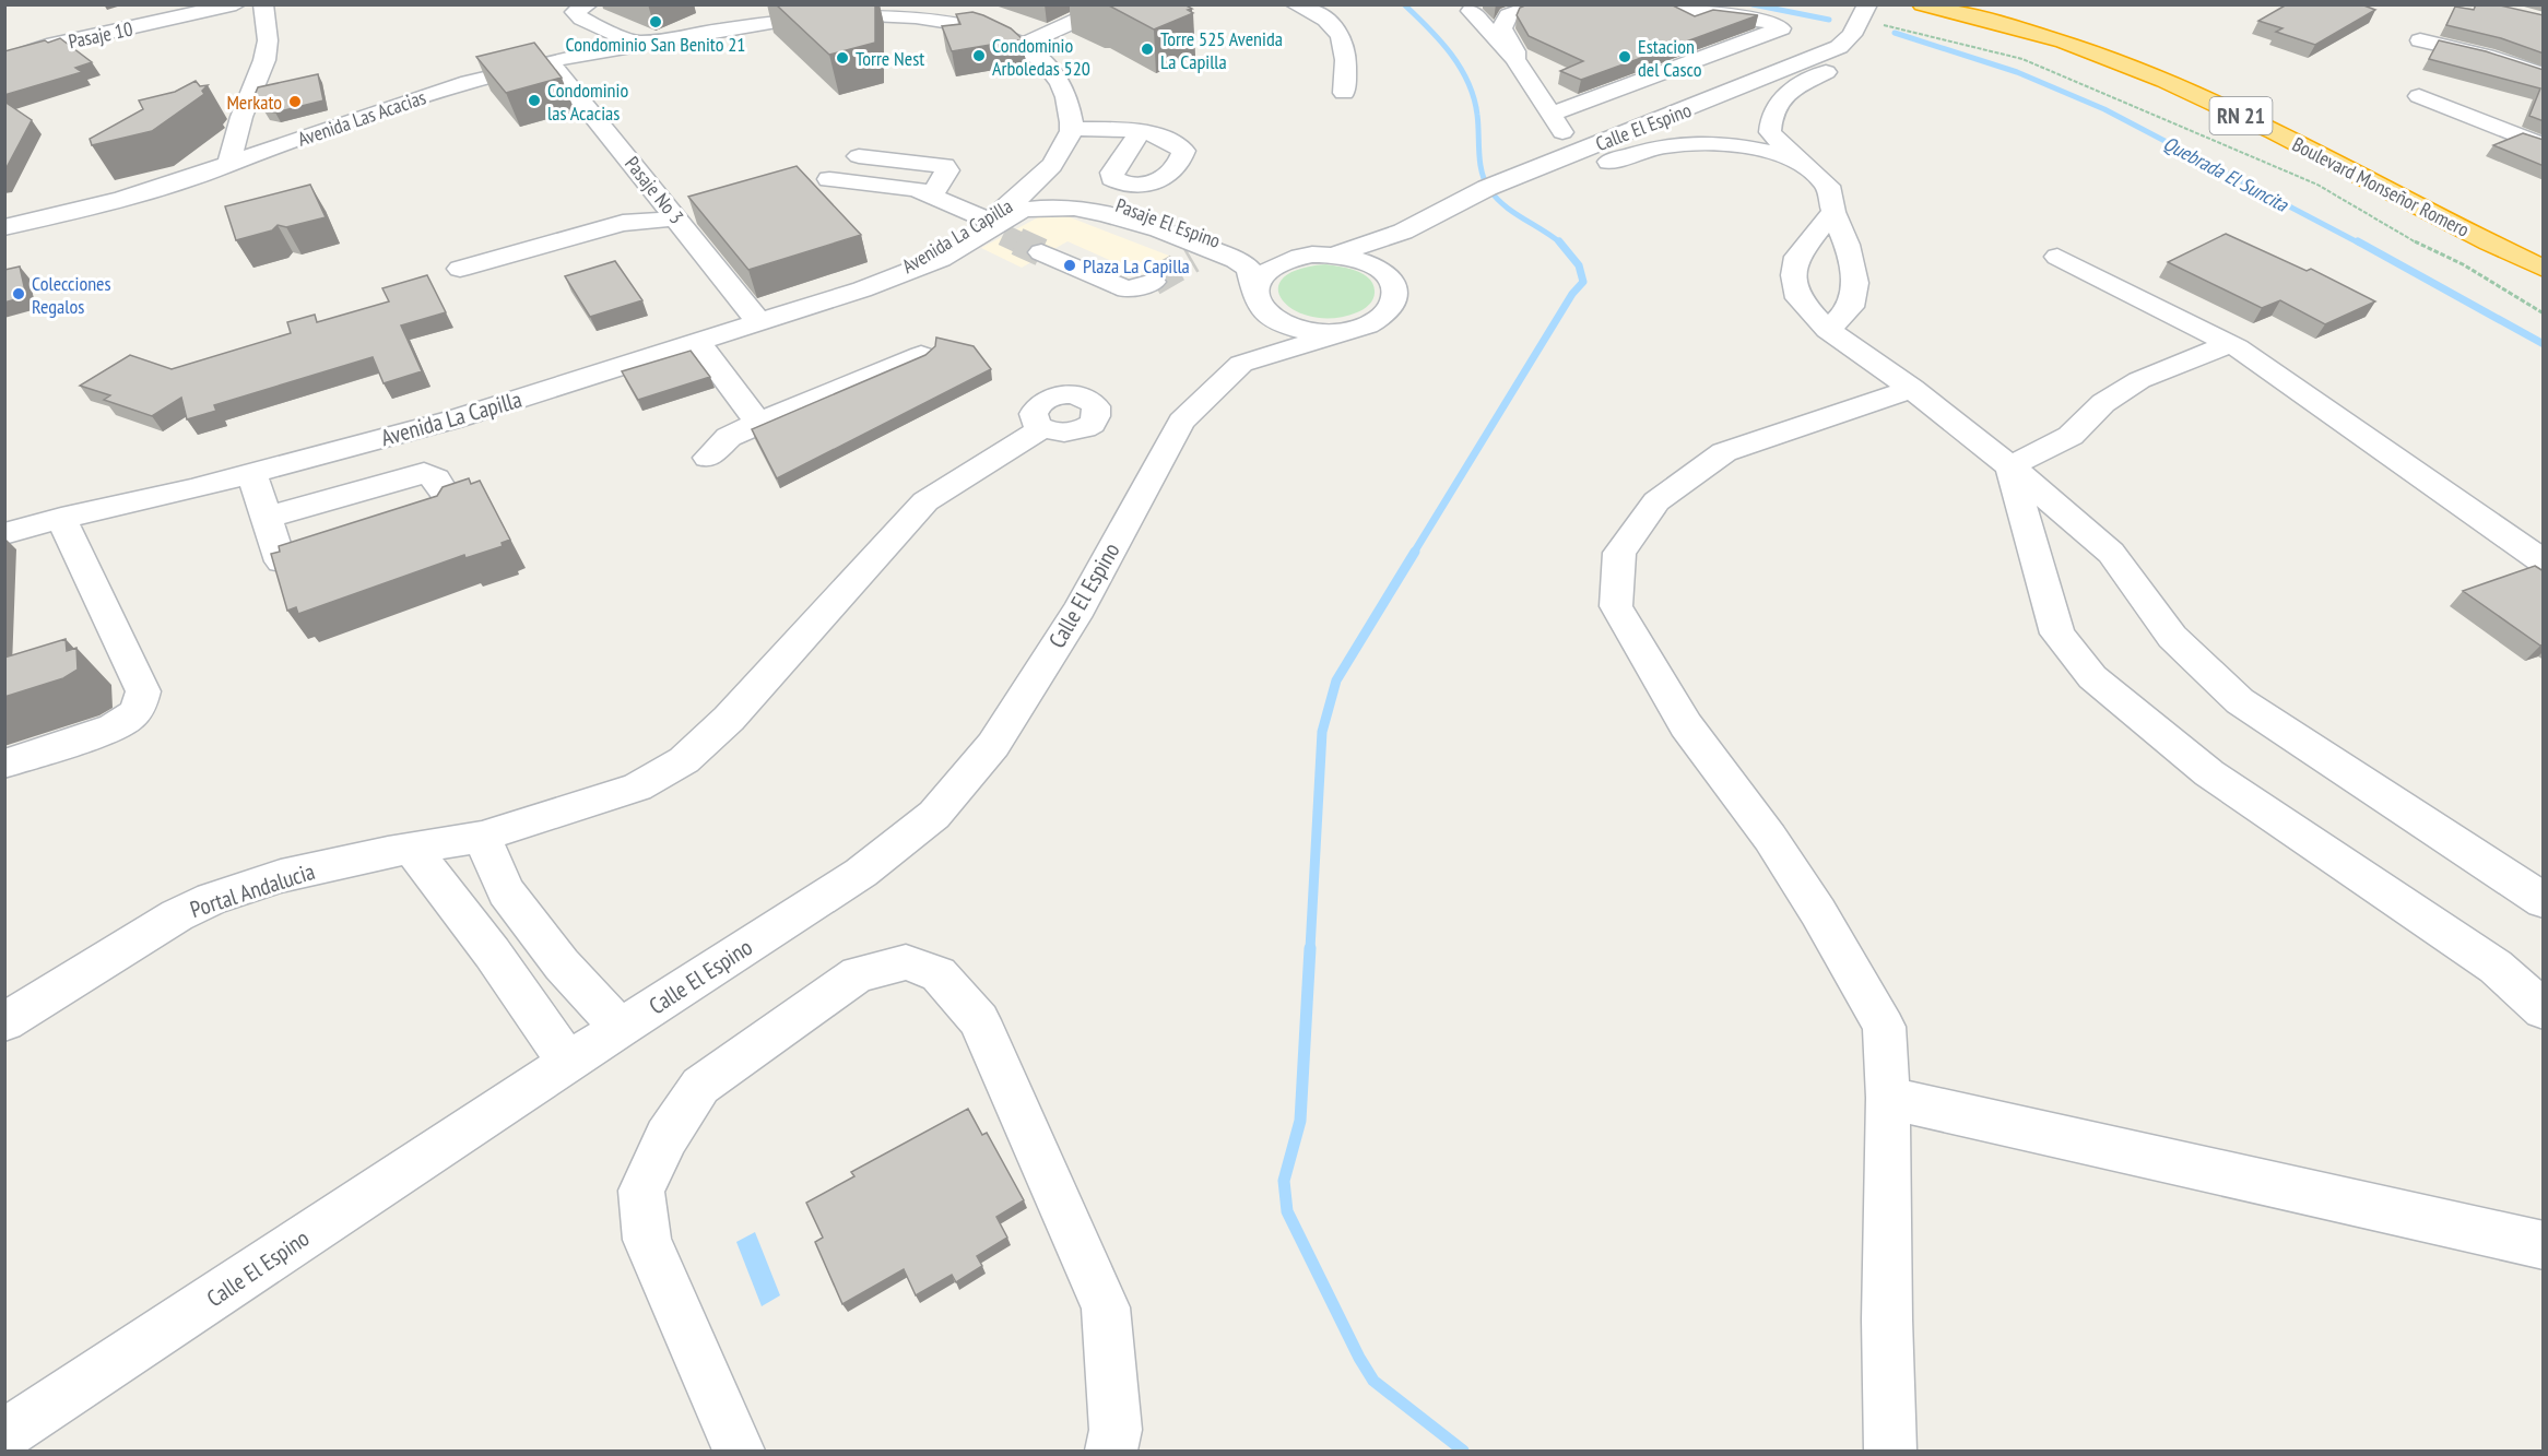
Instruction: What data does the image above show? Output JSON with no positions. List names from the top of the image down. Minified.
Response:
{"streets":{"highway":["RN 21","Boulevard Monseñor Romero"],"street":["Pasaje 10","Avenida Las Acacias","Calle El Espino","Pasaje No 3","Pasaje El Espino","Avenida La Capilla","Portal Andalucia"]},"crossings":[["Avenida Las Acacias","Pasaje No 3"],["Calle El Espino","Pasaje El Espino"],["Pasaje No 3","Avenida La Capilla"],["Pasaje El Espino","Avenida La Capilla"]],"water":["Quebrada El Suncita"],"places":["Condominio San Benito 21","Torre 525 Avenida La Capilla","Condominio Arboledas 520","Estacion del Casco","Torre Nest","Condominio las Acacias","Merkato","Plaza La Capilla","Colecciones Regalos"]}
